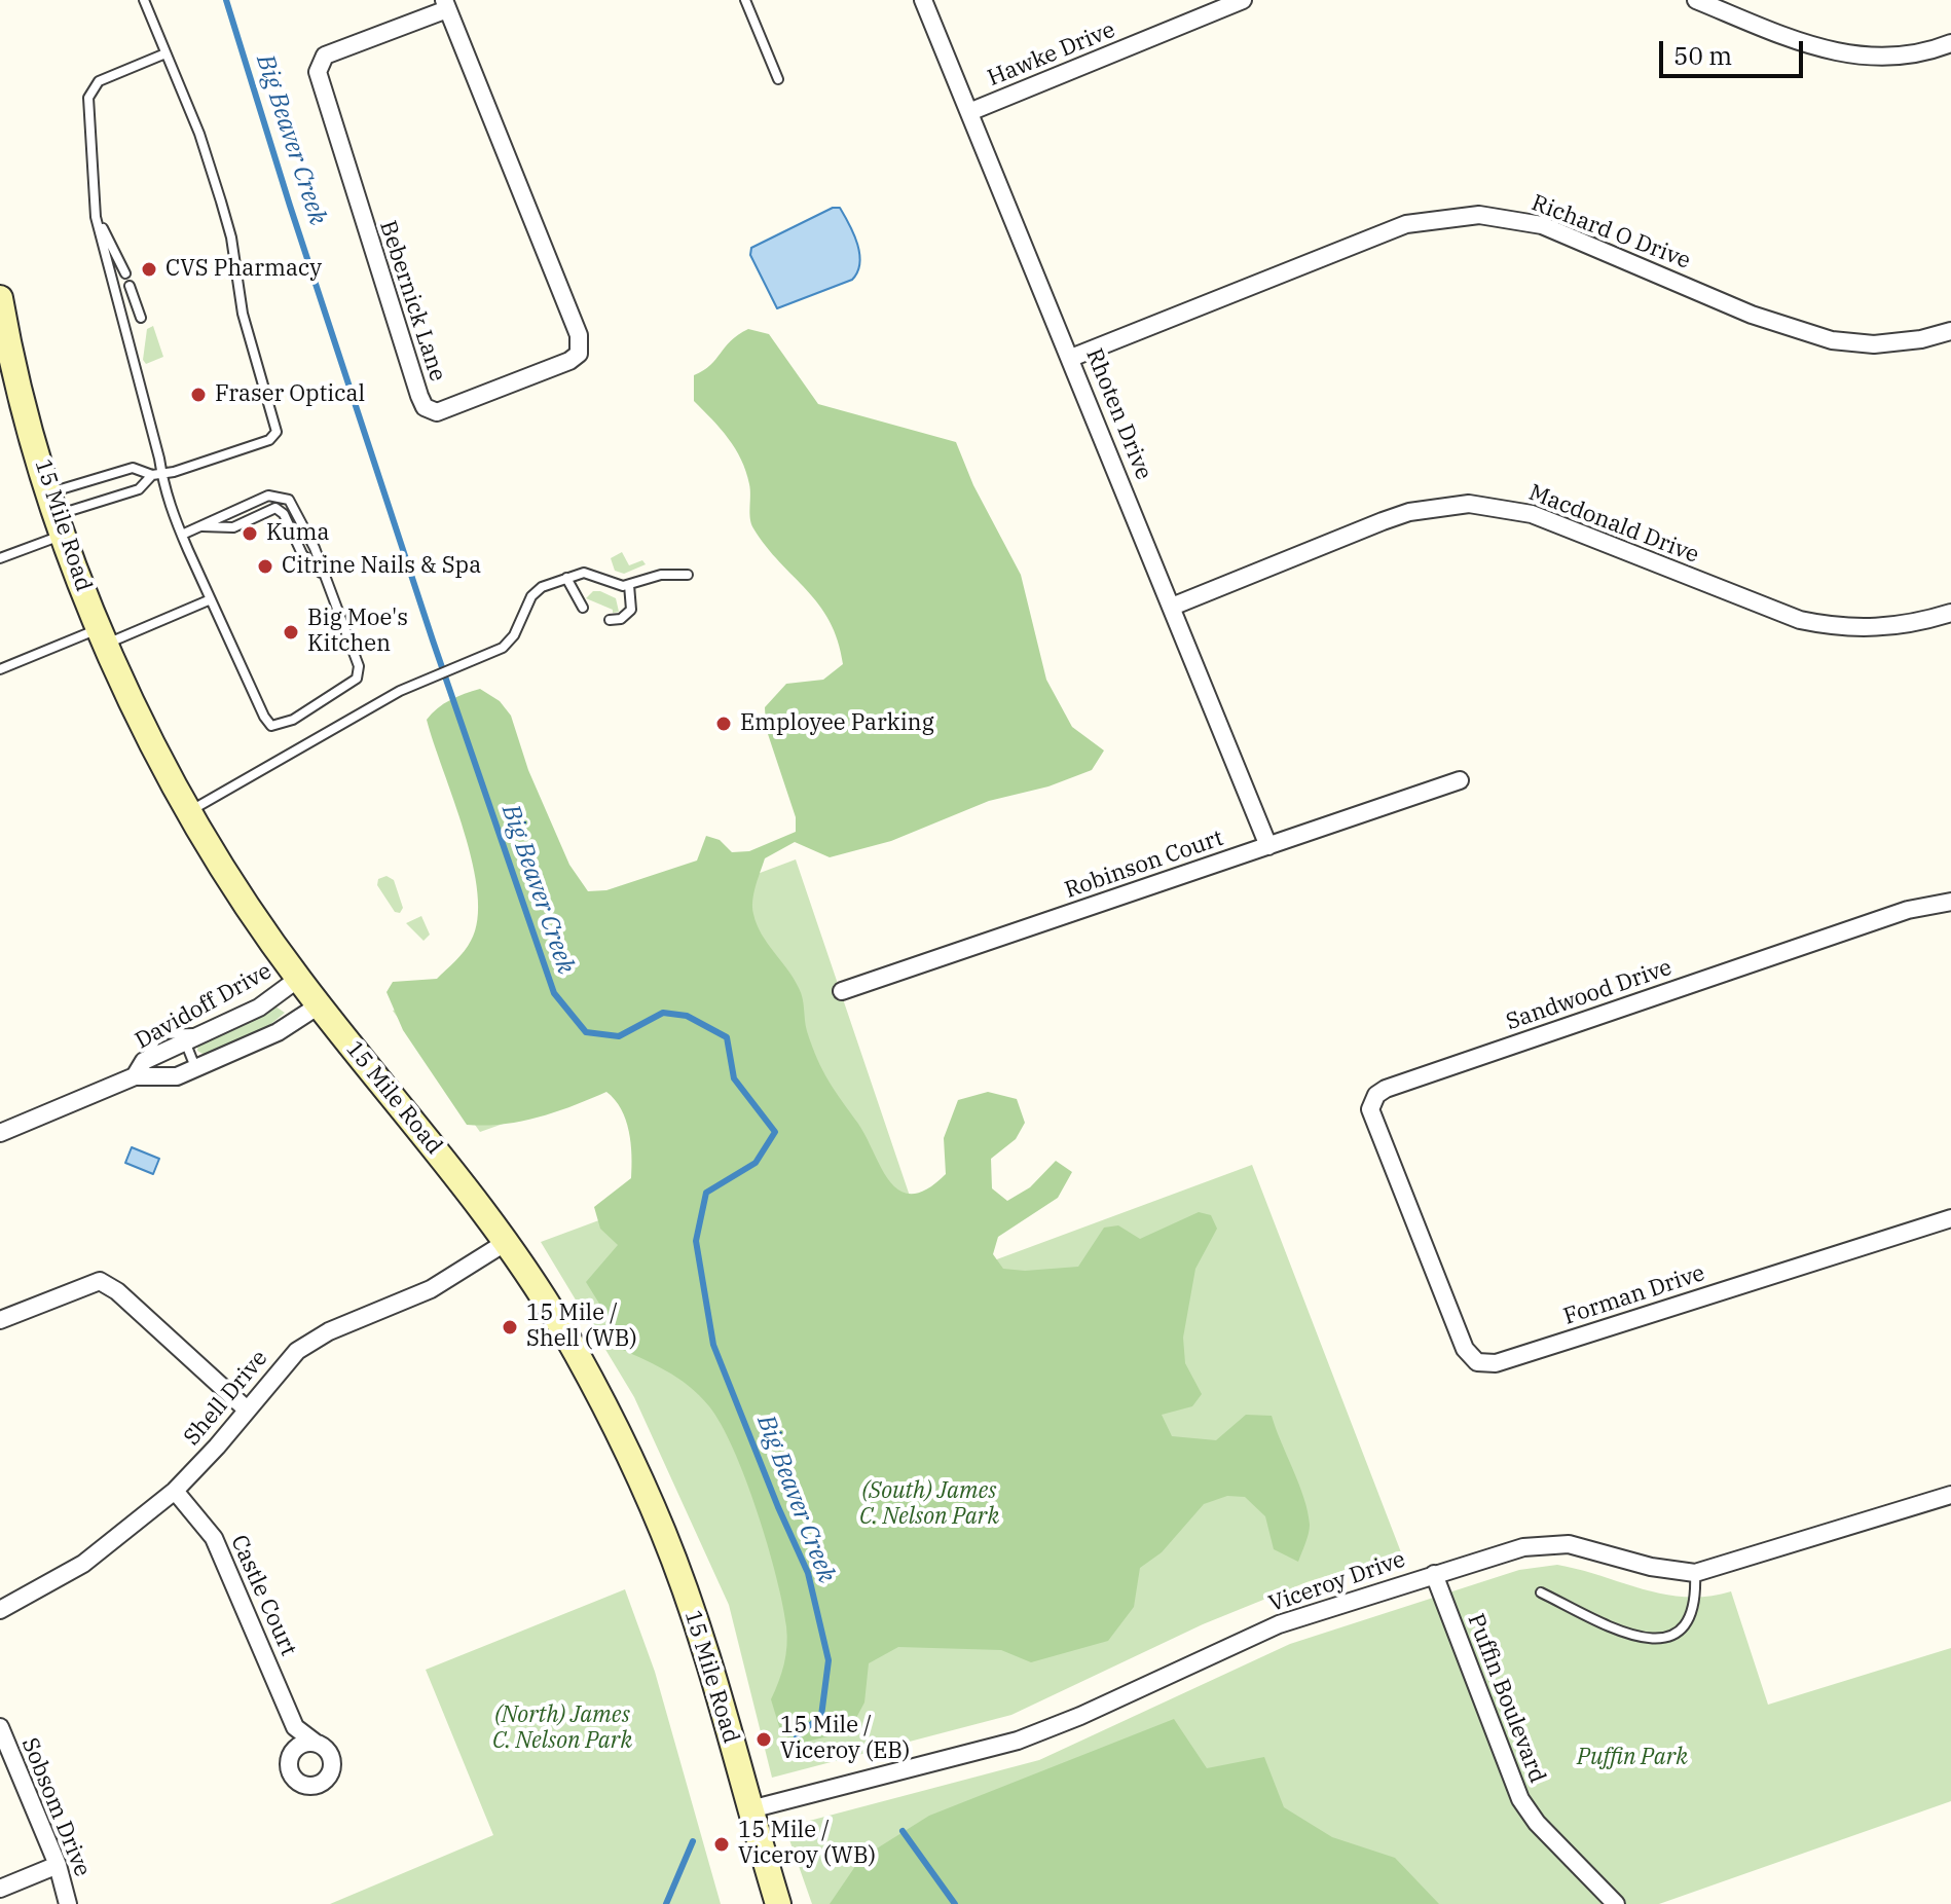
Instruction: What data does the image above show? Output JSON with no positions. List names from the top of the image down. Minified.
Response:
{"streets":{"main road":["15 Mile Road"],"street":["Hawke Drive","Richard O Drive","Bebernick Lane","Rhoten Drive","Macdonald Drive","Robinson Court","Sandwood Drive","Davidoff Drive","Forman Drive","Shell Drive","Viceroy Drive","Castle Court","Puffin Boulevard","Sobsom Drive"]},"crossings":[["Hawke Drive","Rhoten Drive"],["Richard O Drive","Rhoten Drive"],["Rhoten Drive","Macdonald Drive"],["Rhoten Drive","Robinson Court"],["15 Mile Road","Davidoff Drive"],["15 Mile Road","Shell Drive"],["15 Mile Road","Viceroy Drive"],["Sandwood Drive","Forman Drive"],["Shell Drive","Castle Court"],["Viceroy Drive","Puffin Boulevard"]],"water":["Big Beaver Creek"],"parks":["(South) James C. Nelson Park","(North) James C. Nelson Park","Puffin Park"],"places":["CVS Pharmacy","Fraser Optical","Kuma","Citrine Nails & Spa","Big Moe's Kitchen","Employee Parking","15 Mile / Shell (WB)","15 Mile / Viceroy (EB)","15 Mile / Viceroy (WB)"],"scale_bar":"50 m"}
